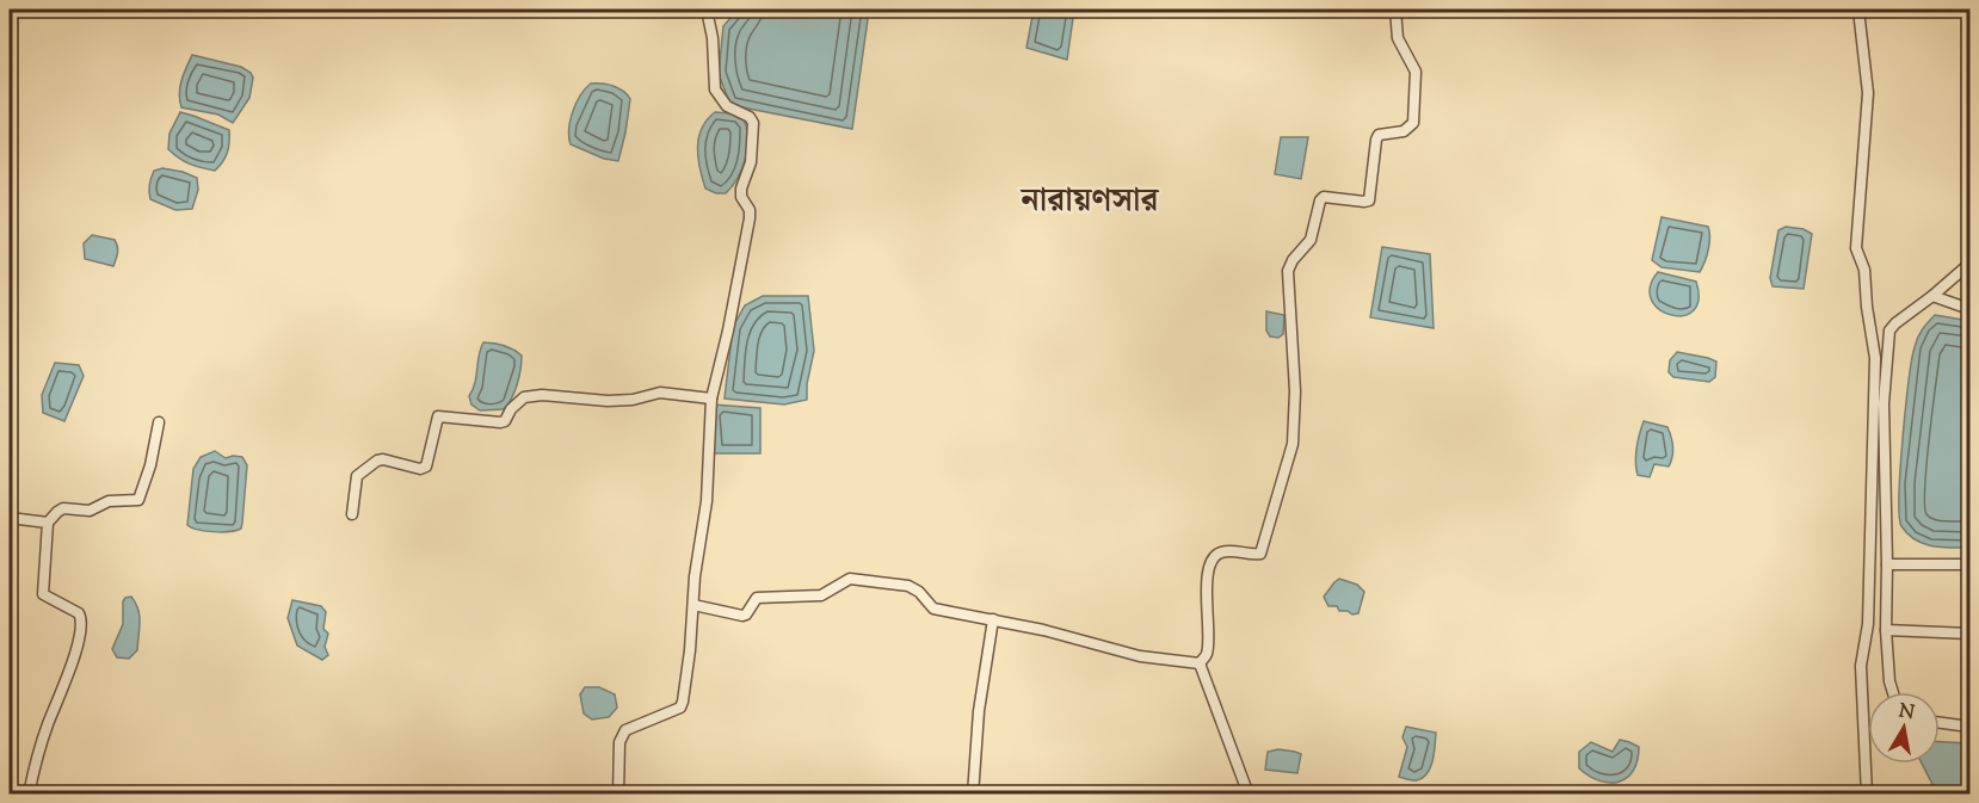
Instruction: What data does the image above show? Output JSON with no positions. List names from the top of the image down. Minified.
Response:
{"districts":["নারায়ণসার"],"north":"top"}
